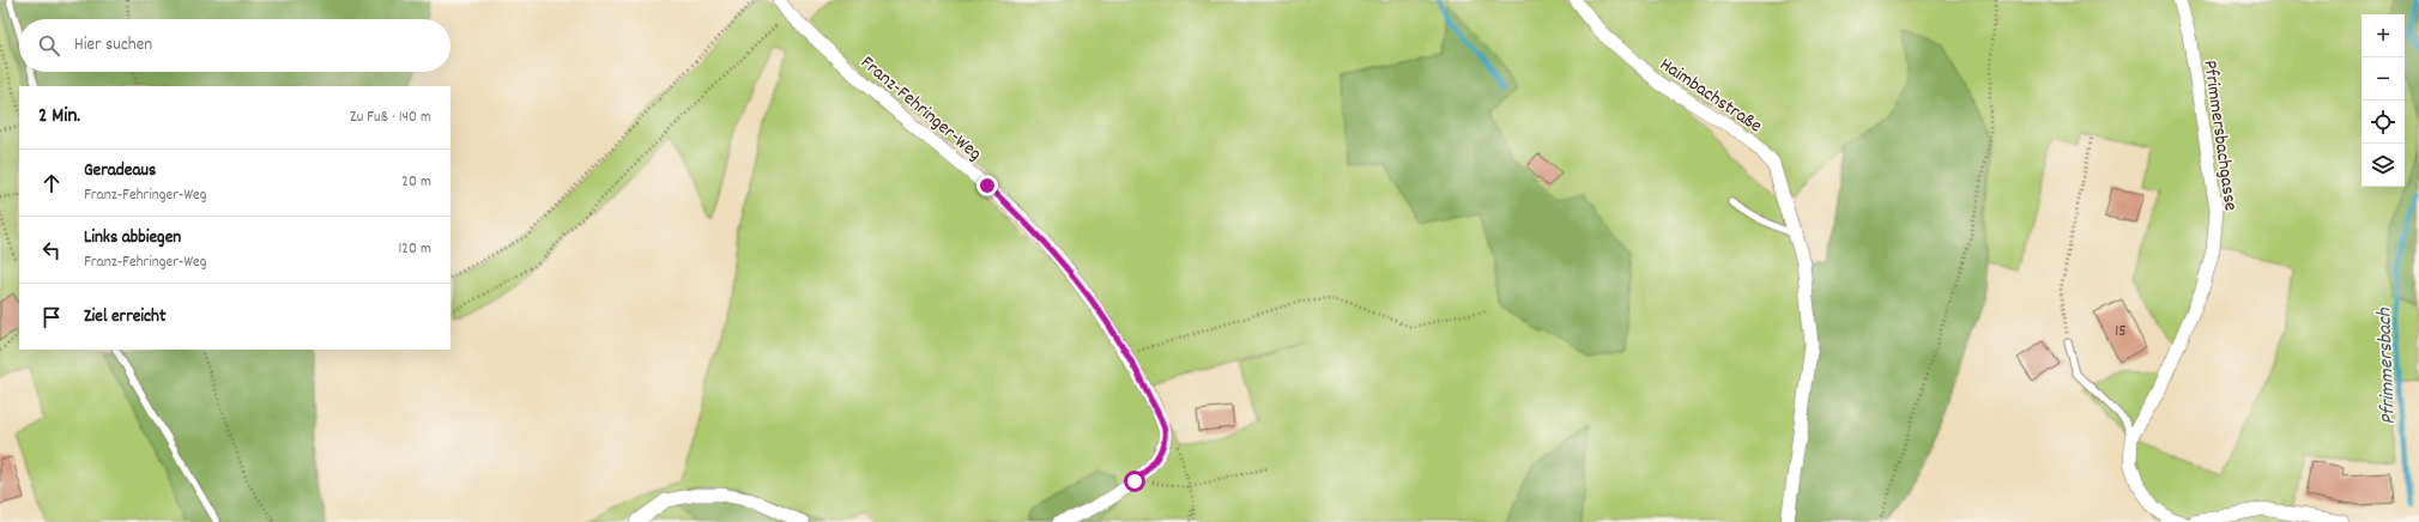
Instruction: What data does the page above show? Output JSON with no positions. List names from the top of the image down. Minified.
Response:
{"streets":{"street":["Haimbachstraße","Franz-Fehringer-Weg","Pfrimmersbachgasse"]},"water":["Pfrimmersbach"],"house_numbers":["15"],"page":{"map_buttons":["+","−"],"search":"Hier suchen","heading":["2 Min.","Zu Fuß · 140 m"],"list":[["Geradeaus","Franz-Fehringer-Weg","20 m"],["Links abbiegen","Franz-Fehringer-Weg","120 m"],"Ziel erreicht"]}}
